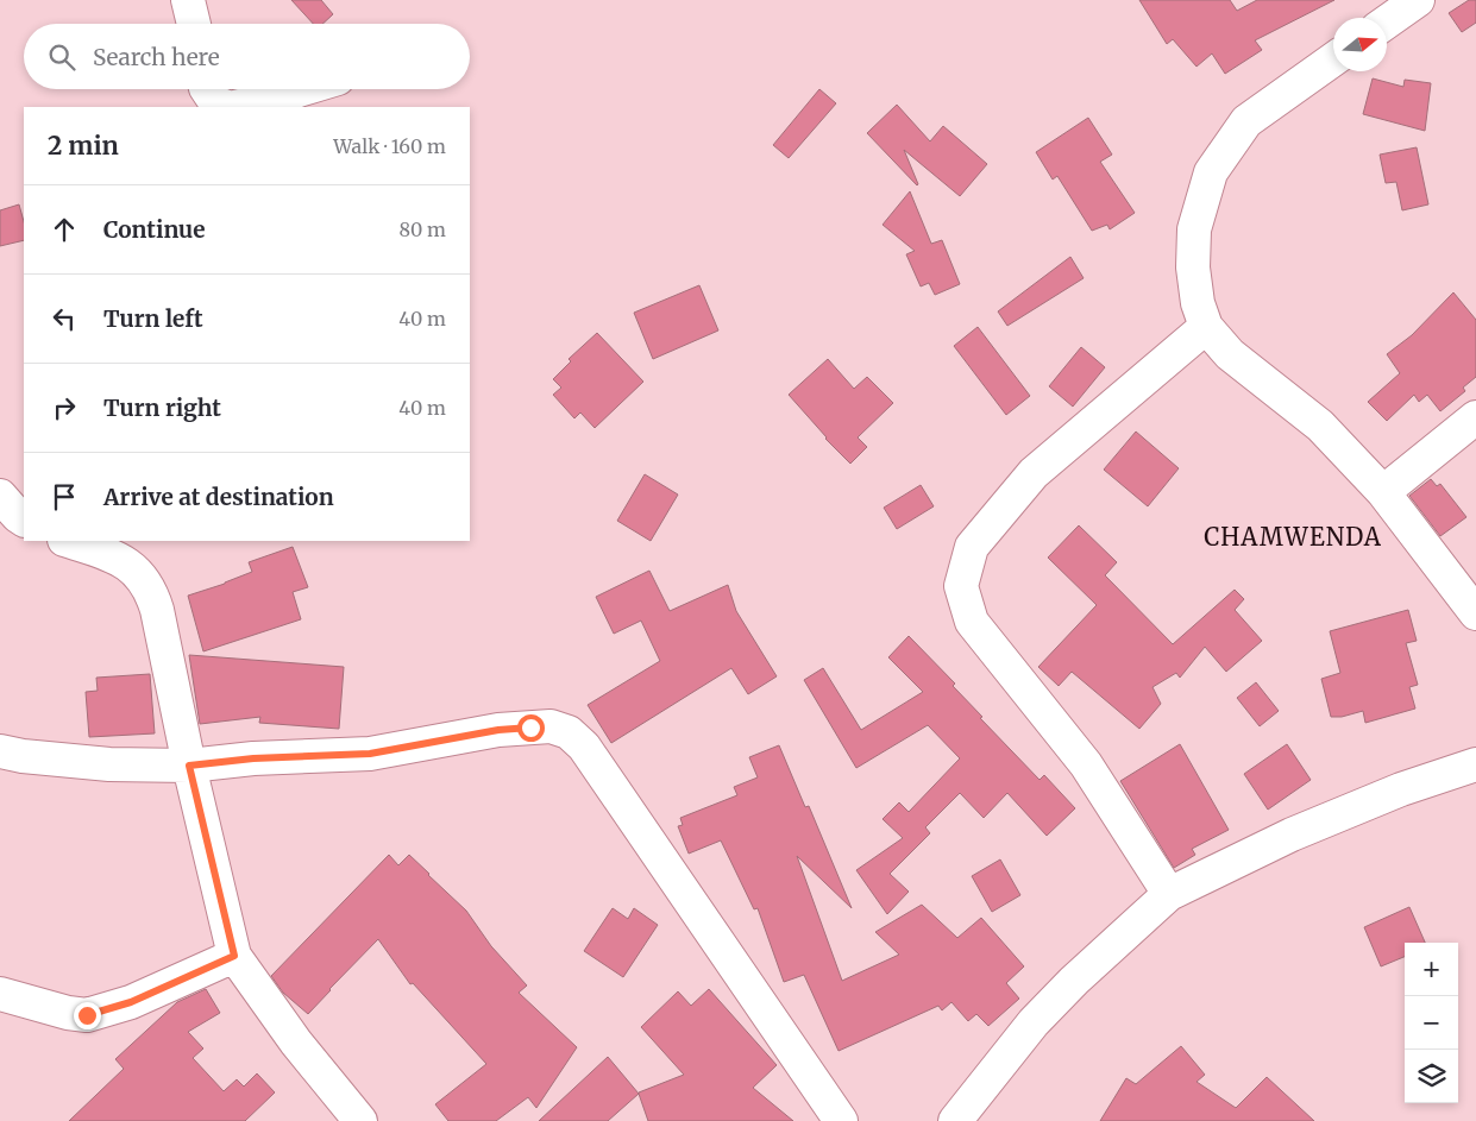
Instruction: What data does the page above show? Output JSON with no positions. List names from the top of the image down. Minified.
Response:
{"districts":["CHAMWENDA"],"north":"right","page":{"search":"Search here","heading":["2 min","Walk · 160 m"],"list":[["Continue","80 m"],["Turn left","40 m"],["Turn right","40 m"],"Arrive at destination"],"map_buttons":["+","−"]}}
